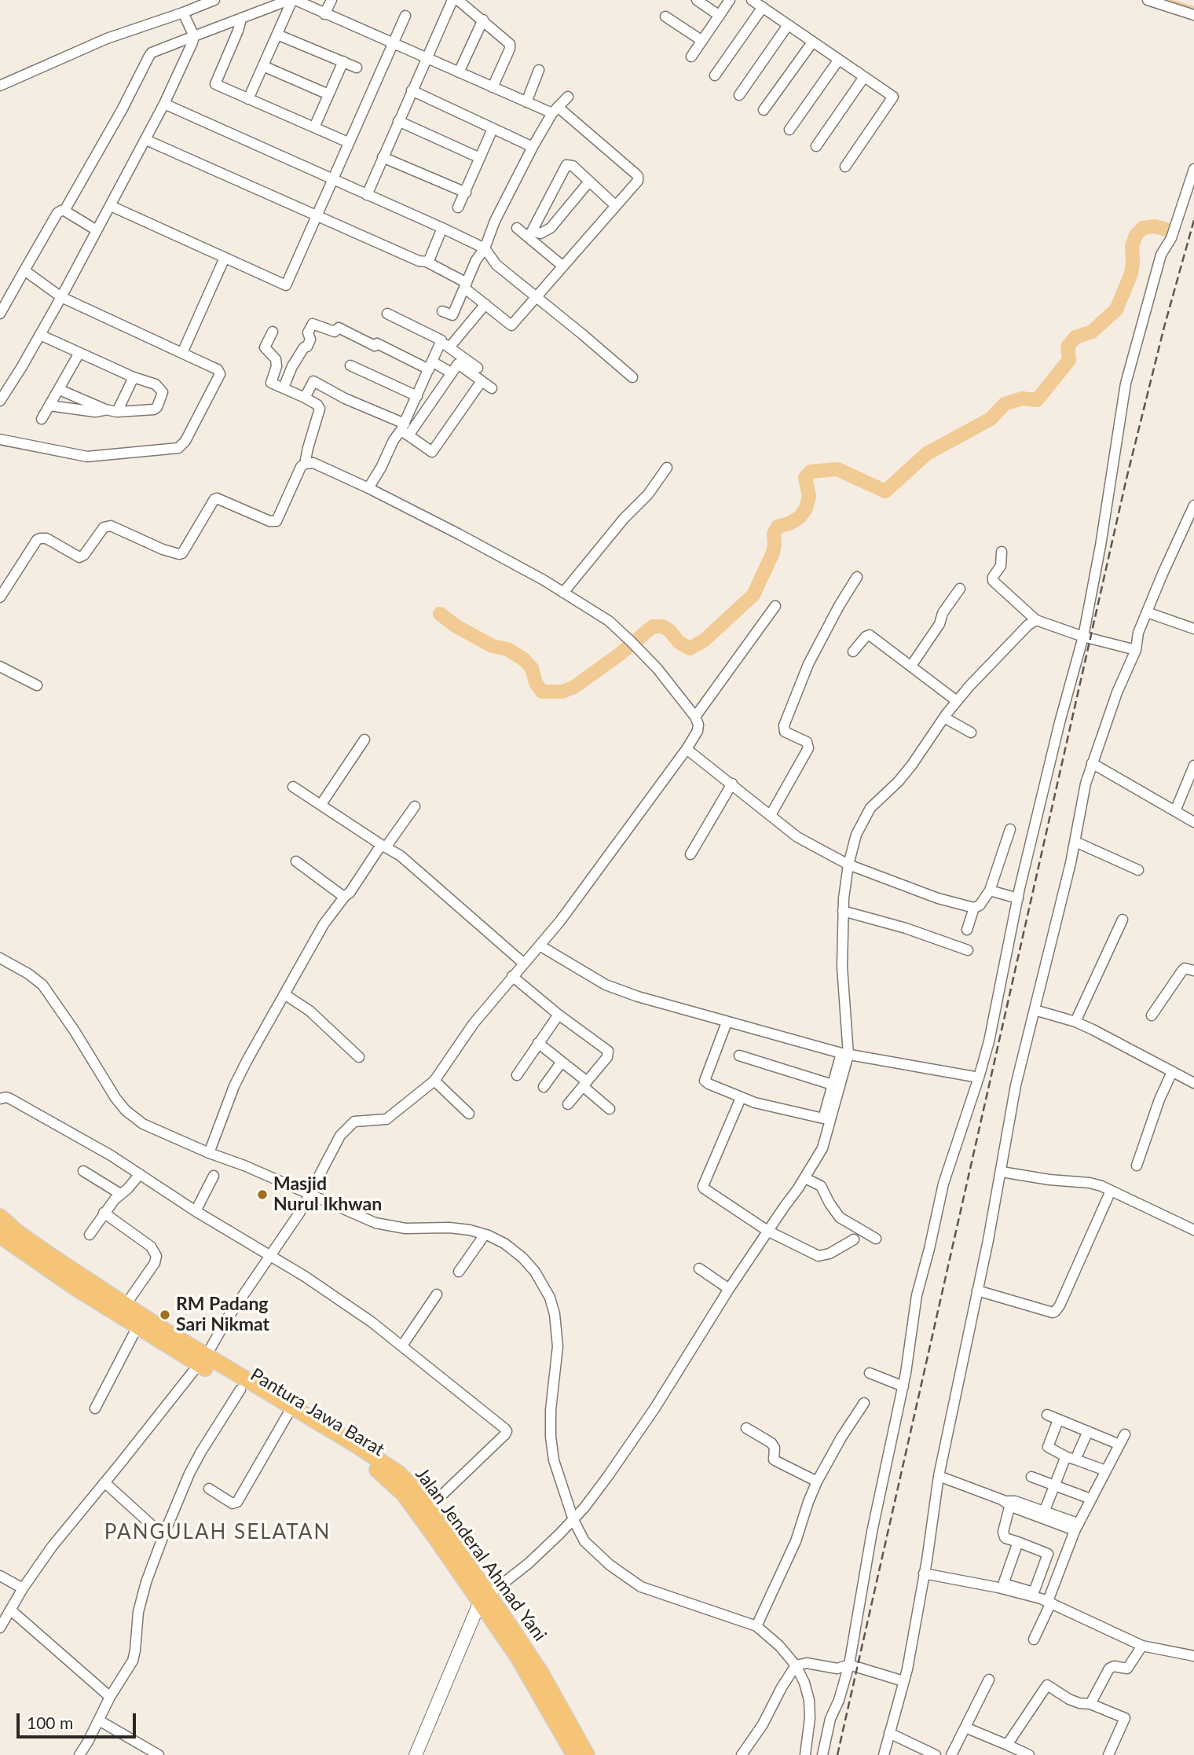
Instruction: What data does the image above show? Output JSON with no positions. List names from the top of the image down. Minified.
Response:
{"streets":{"highway":["Pantura Jawa Barat","Jalan Jenderal Ahmad Yani"]},"crossings":[["Pantura Jawa Barat","Jalan Jenderal Ahmad Yani"]],"districts":["PANGULAH SELATAN"],"places":["Masjid Nurul Ikhwan","RM Padang Sari Nikmat"],"scale_bar":"100 m"}
